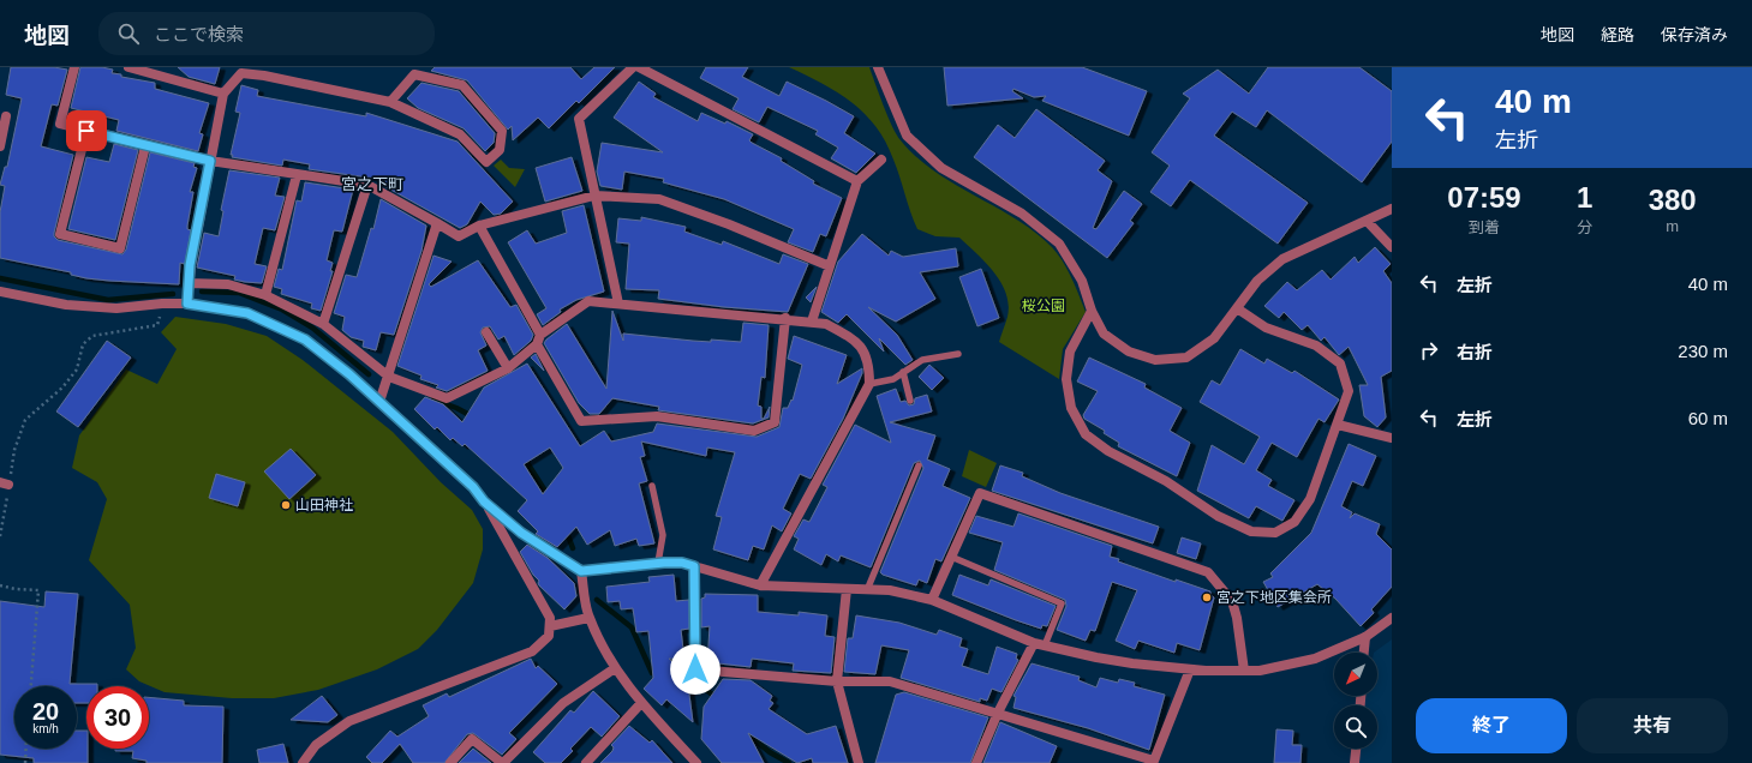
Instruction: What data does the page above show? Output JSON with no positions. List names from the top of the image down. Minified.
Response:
{"districts":["宮之下町"],"parks":["桜公園"],"places":["山田神社","宮之下地区集会所"],"north":"bottom left","page":{"header":"地図","search":"ここで検索","nav":["地図","経路","保存済み"],"turn":["40 m","左折"],"eta":["07:59","到着","1","分","380","m"],"list":[{"name":"左折","value":"40 m"},{"name":"右折","value":"230 m"},{"name":"左折","value":"60 m"}],"speed":"20 km/h","limit":"30","buttons":["終了","共有"]}}
